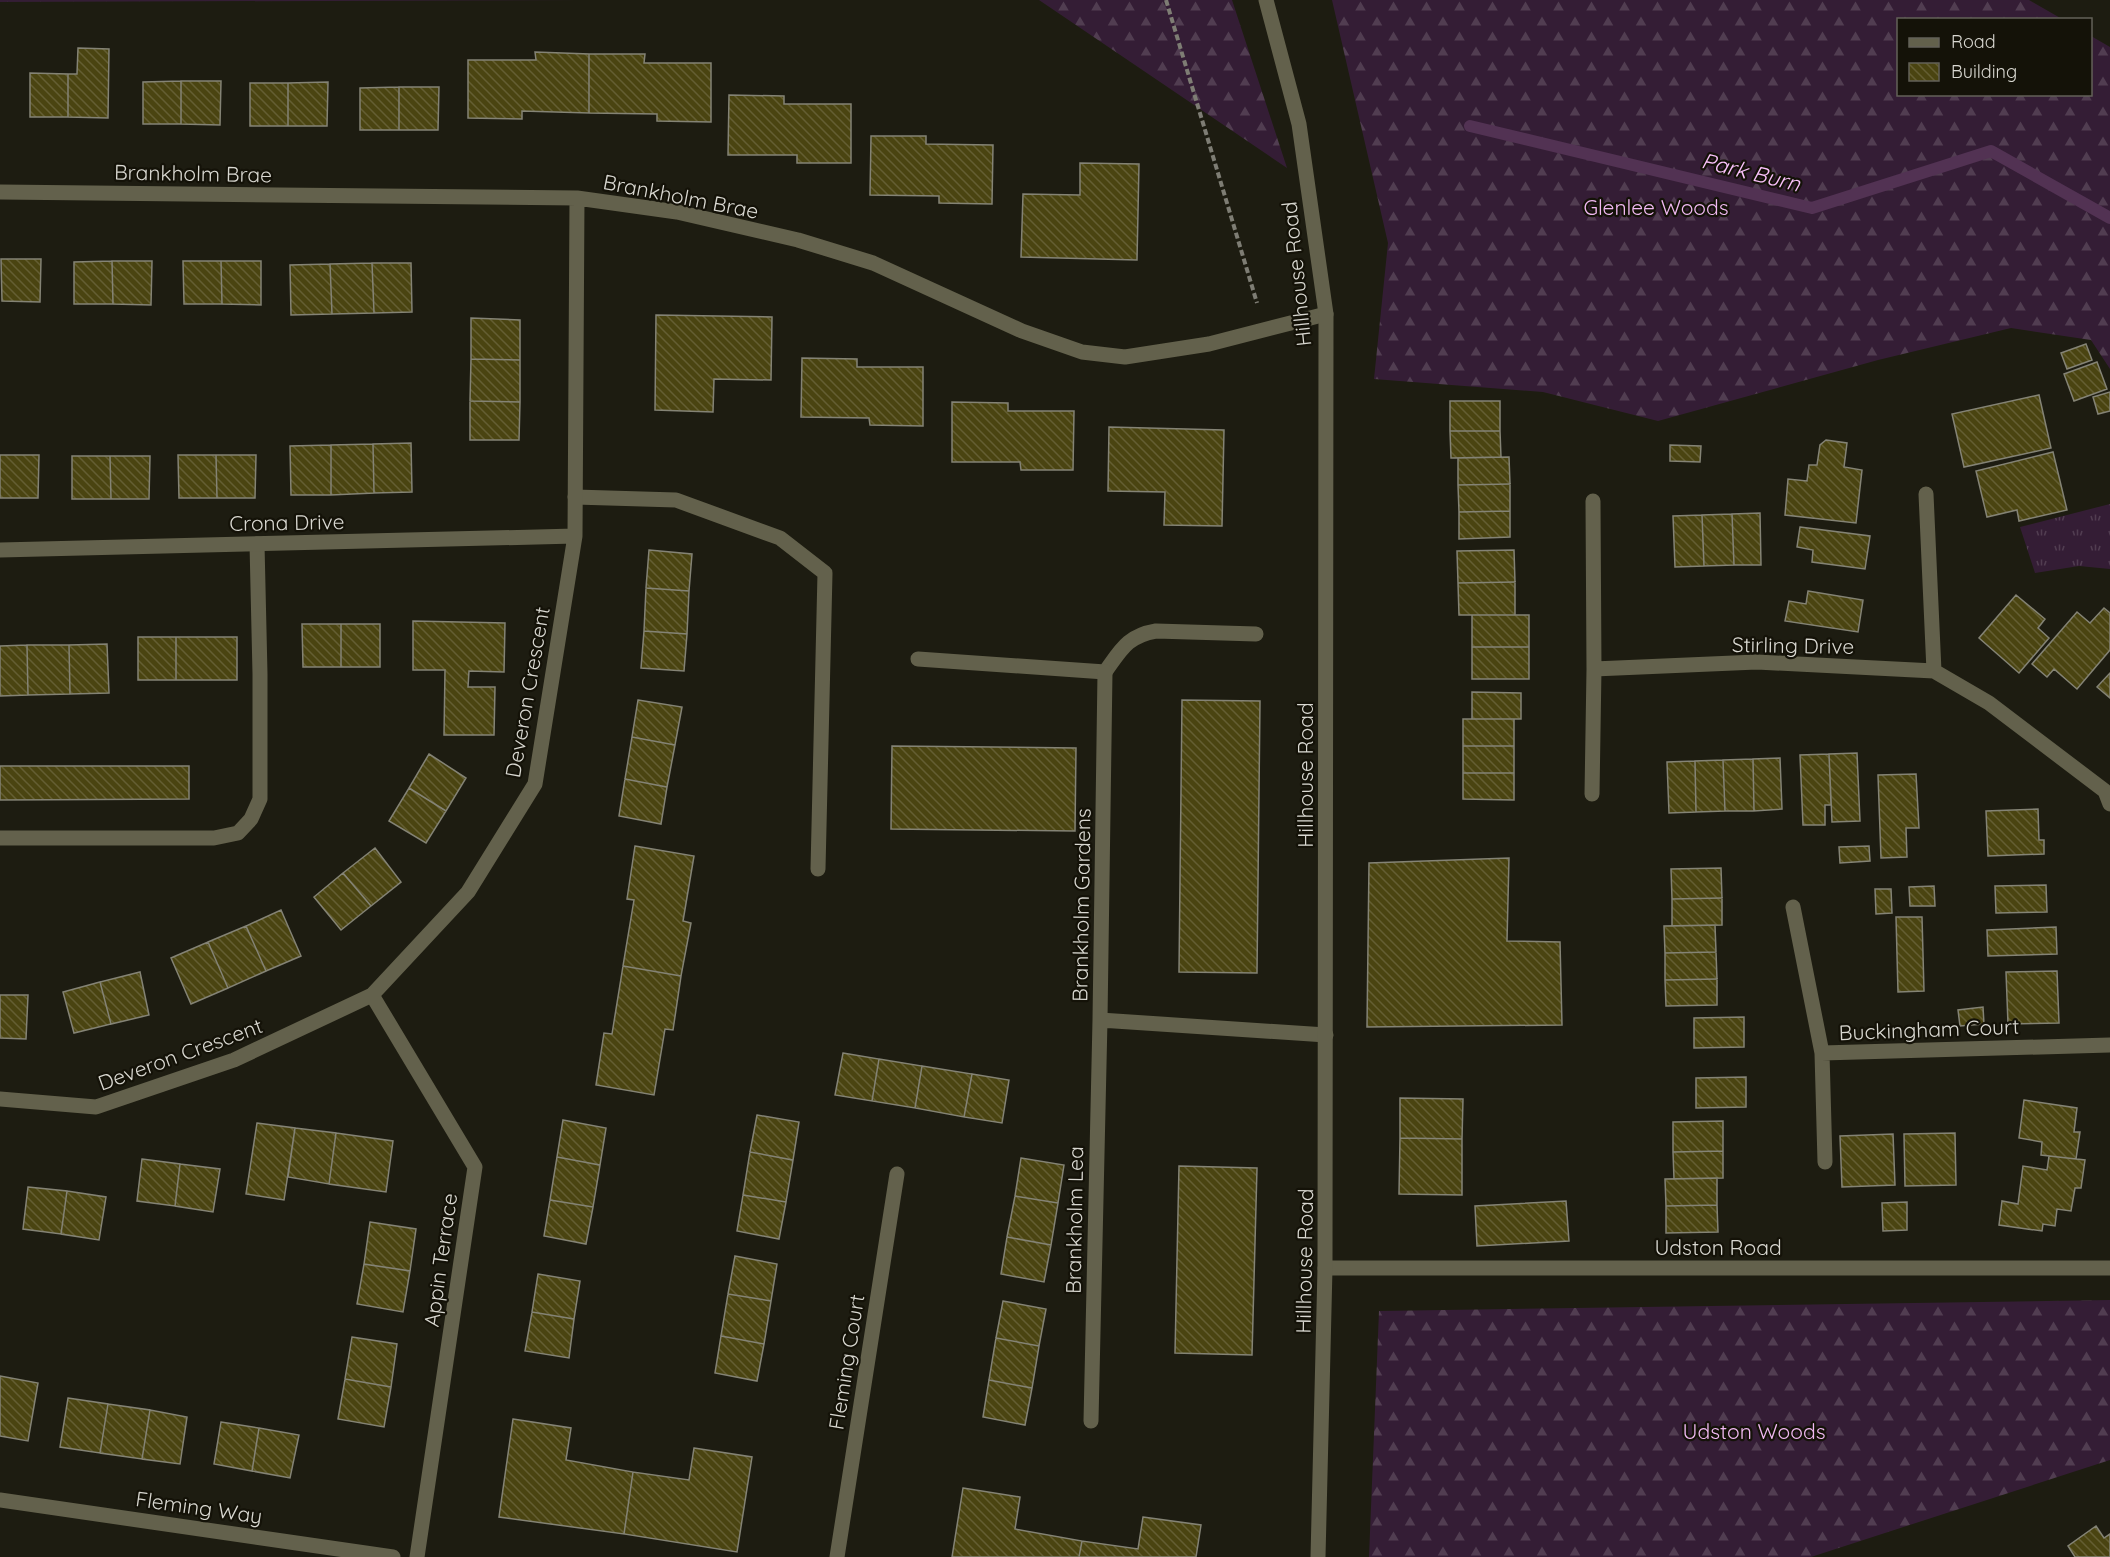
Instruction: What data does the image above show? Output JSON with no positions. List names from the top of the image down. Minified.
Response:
{"streets":{"street":["Brankholm Brae","Hillhouse Road","Crona Drive","Stirling Drive","Deveron Crescent","Brankholm Gardens","Buckingham Court","Brankholm Lea","Udston Road","Appin Terrace","Fleming Court","Fleming Way"]},"crossings":[["Brankholm Brae","Hillhouse Road"],["Brankholm Brae","Deveron Crescent"],["Hillhouse Road","Brankholm Gardens"],["Hillhouse Road","Udston Road"],["Crona Drive","Deveron Crescent"],["Deveron Crescent","Appin Terrace"],["Brankholm Gardens","Brankholm Lea"]],"water":["Park Burn"],"parks":["Glenlee Woods","Udston Woods"],"legend":["Road","Building"]}
